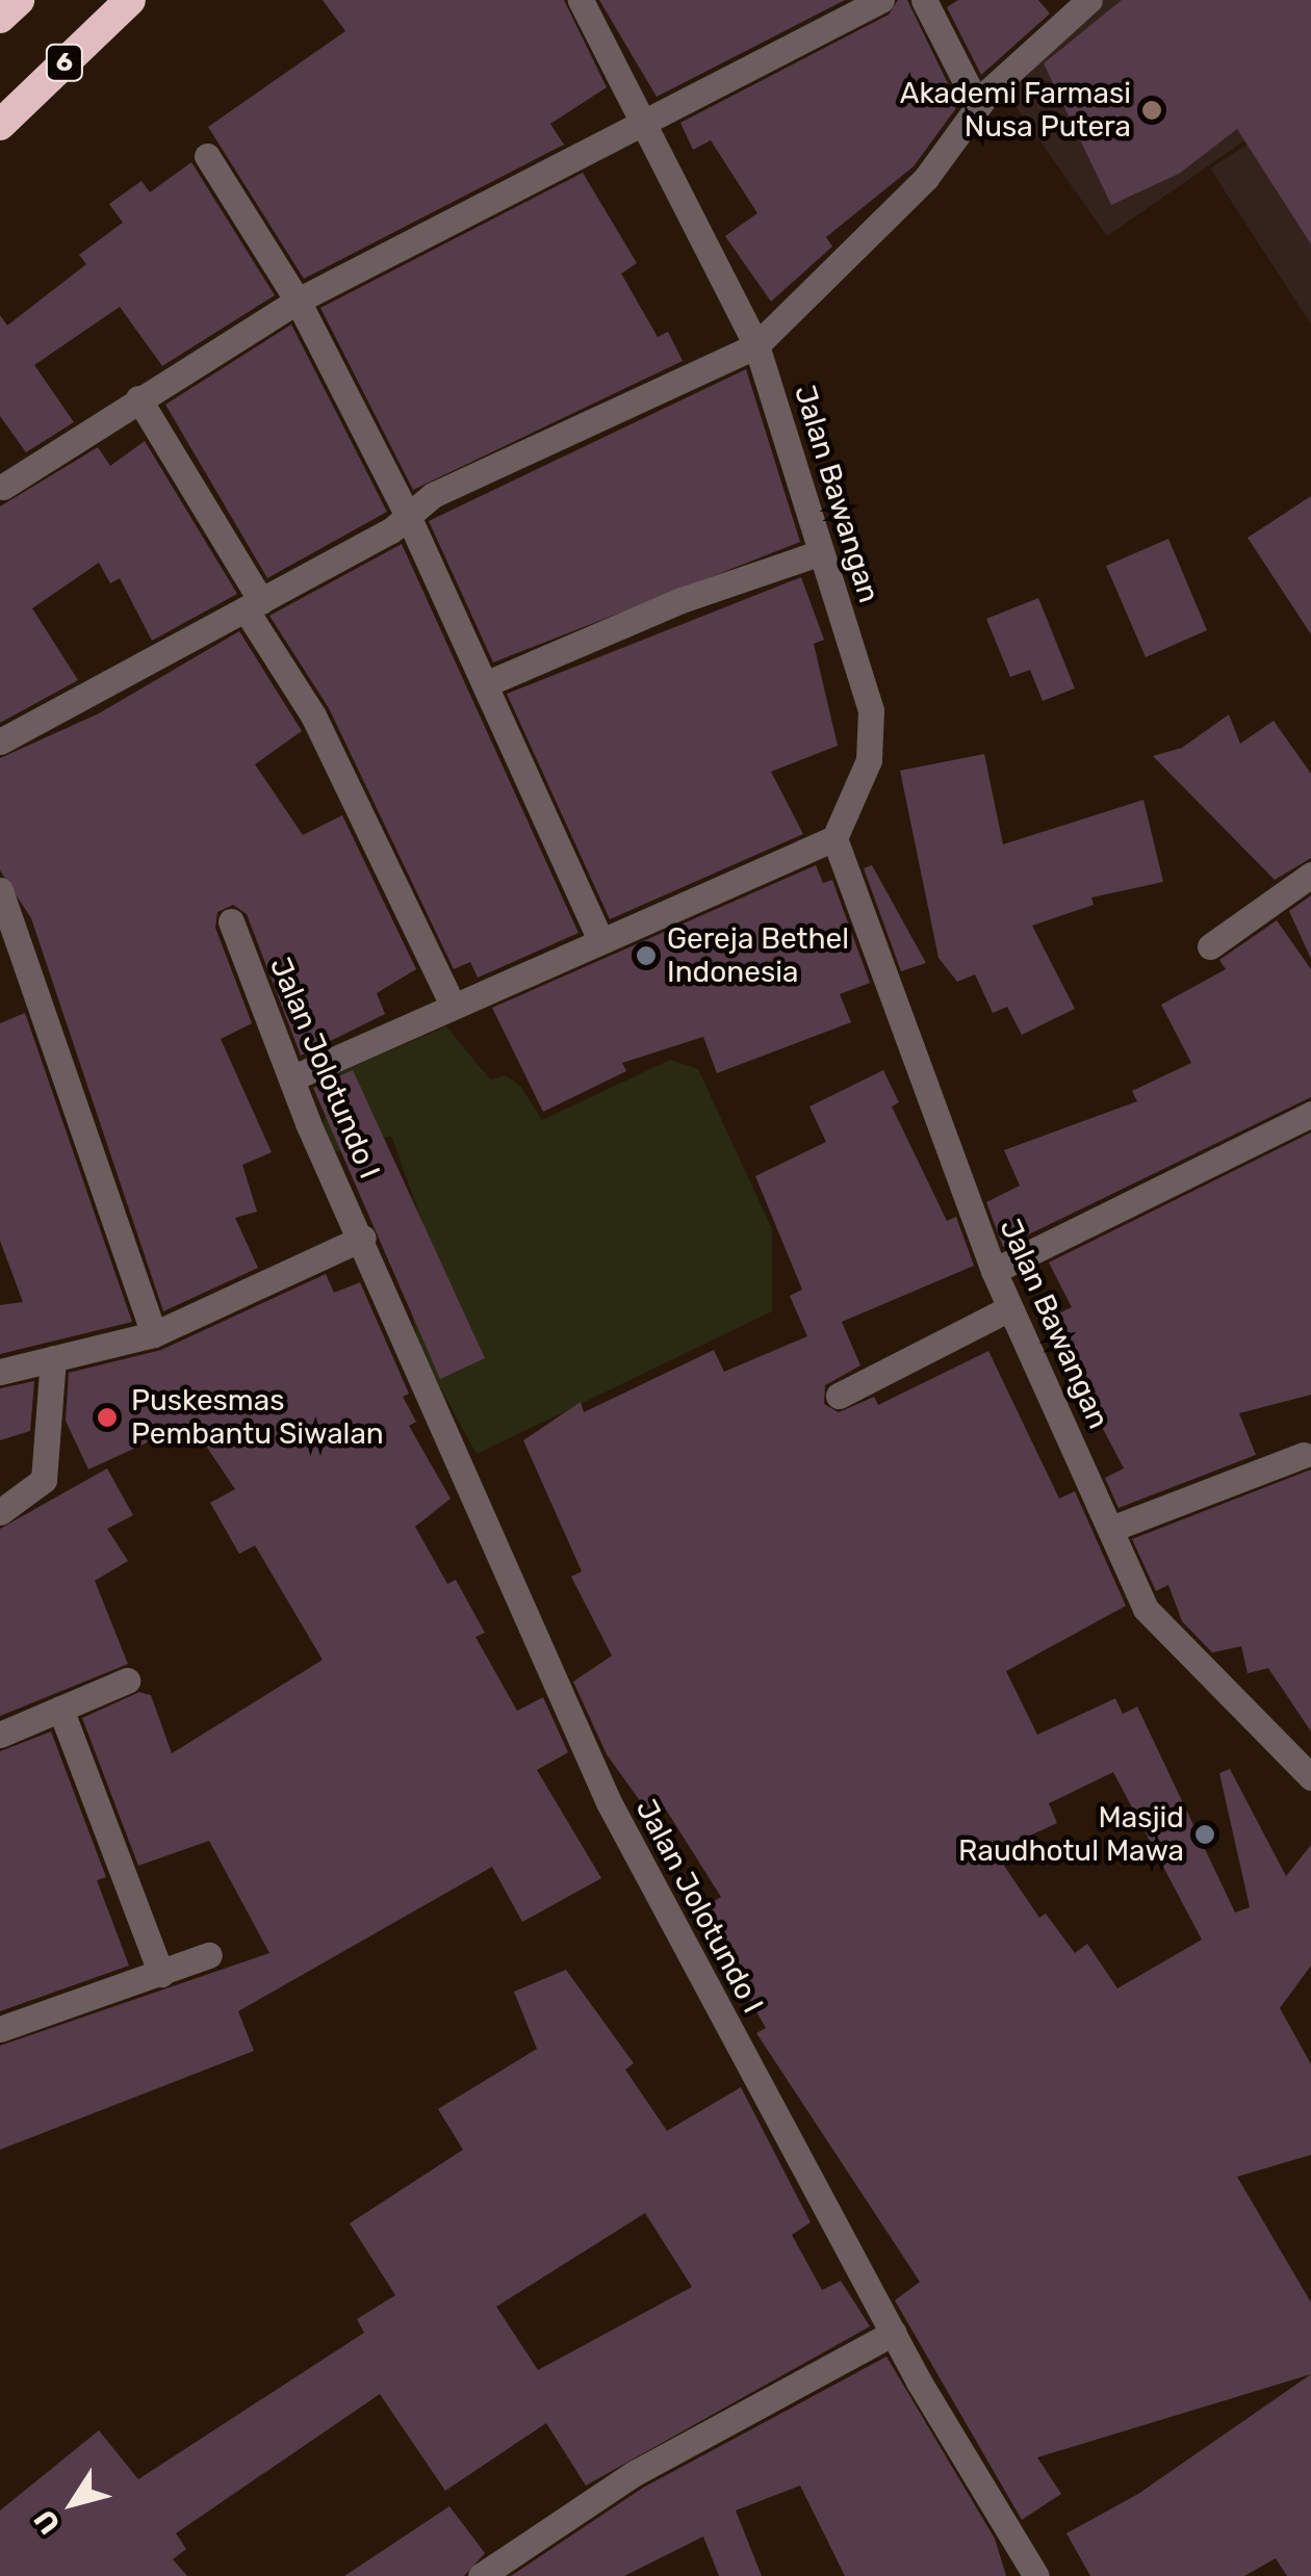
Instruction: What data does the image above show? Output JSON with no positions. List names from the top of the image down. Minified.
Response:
{"streets":{"highway":["6"],"street":["Jalan Bawangan","Jalan Jolotundo I"]},"places":["Akademi Farmasi Nusa Putera","Gereja Bethel Indonesia","Puskesmas Pembantu Siwalan","Masjid Raudhotul Mawa"],"north":"bottom left"}
